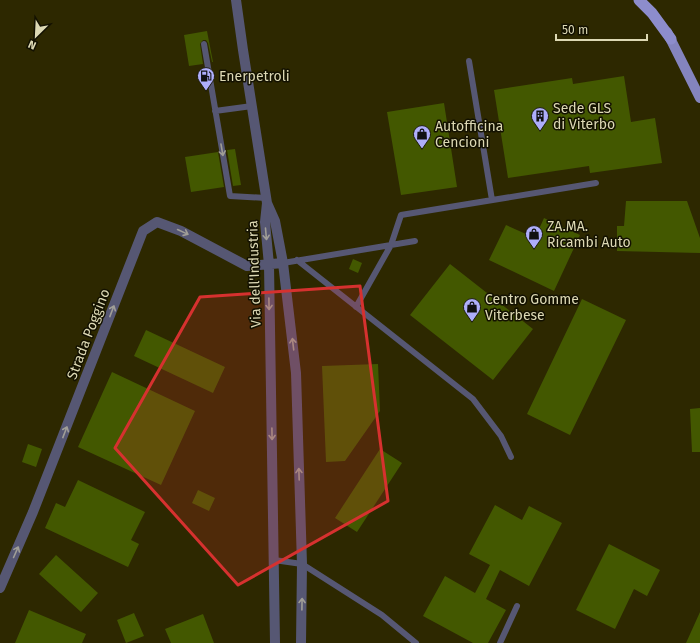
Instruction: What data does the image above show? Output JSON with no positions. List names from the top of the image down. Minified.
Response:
{"streets":{"street":["Via dell'Industria","Strada Poggino"]},"crossings":[["Via dell'Industria","Strada Poggino"]],"one_way":["Strada Poggino"],"places":{"fuel station":["Enerpetroli"],"building":["Sede GLS di Viterbo"],"shop":["Autofficina Cencioni","ZA.MA. Ricambi Auto","Centro Gomme Viterbese"]},"scale_bar":"50 m","north":"bottom left"}
